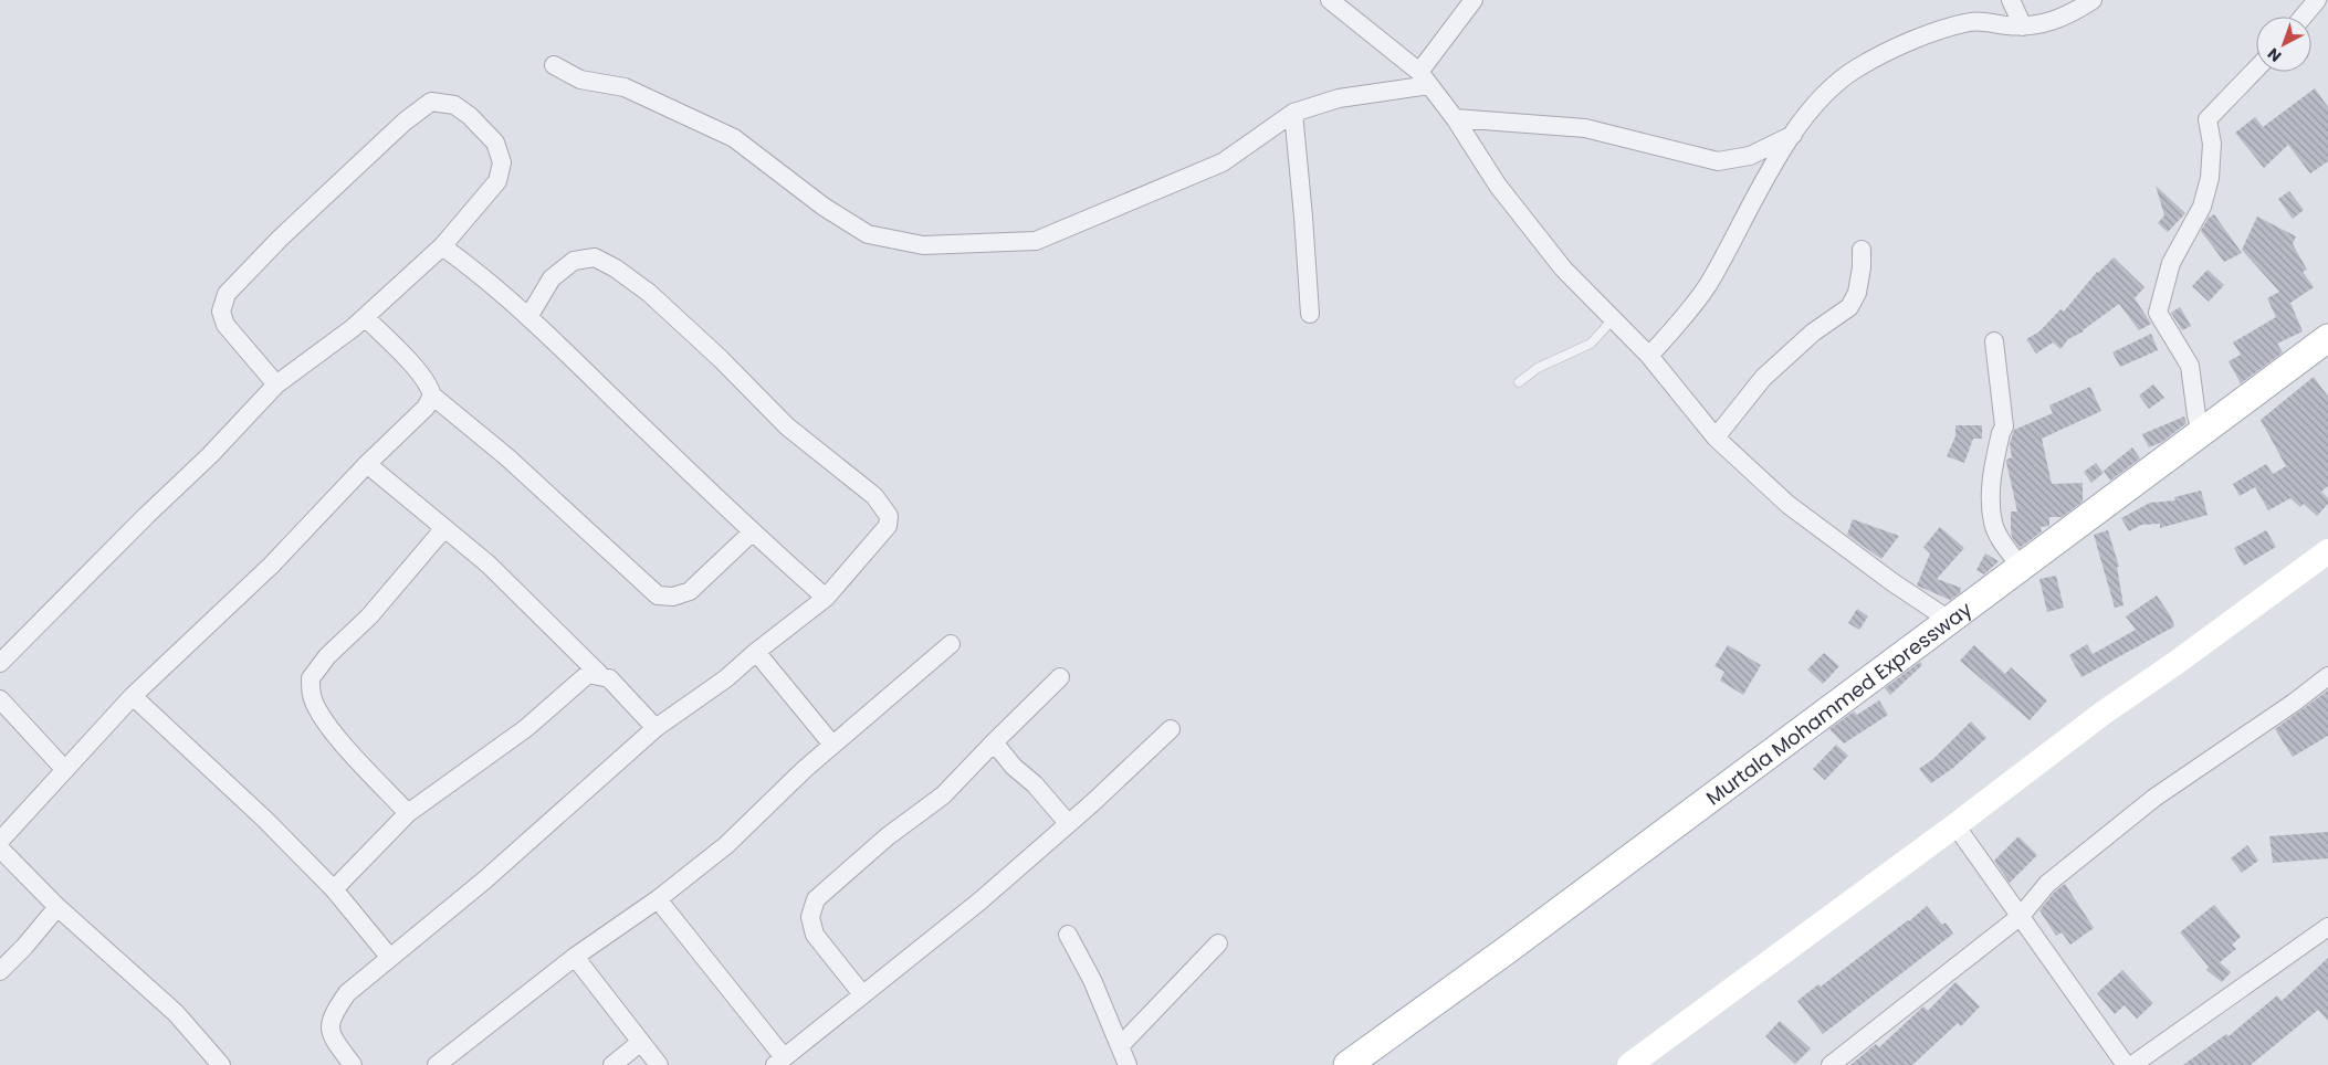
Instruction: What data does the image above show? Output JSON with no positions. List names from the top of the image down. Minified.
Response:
{"streets":{"main road":["Murtala Mohammed Expressway"]},"north":"bottom left"}
